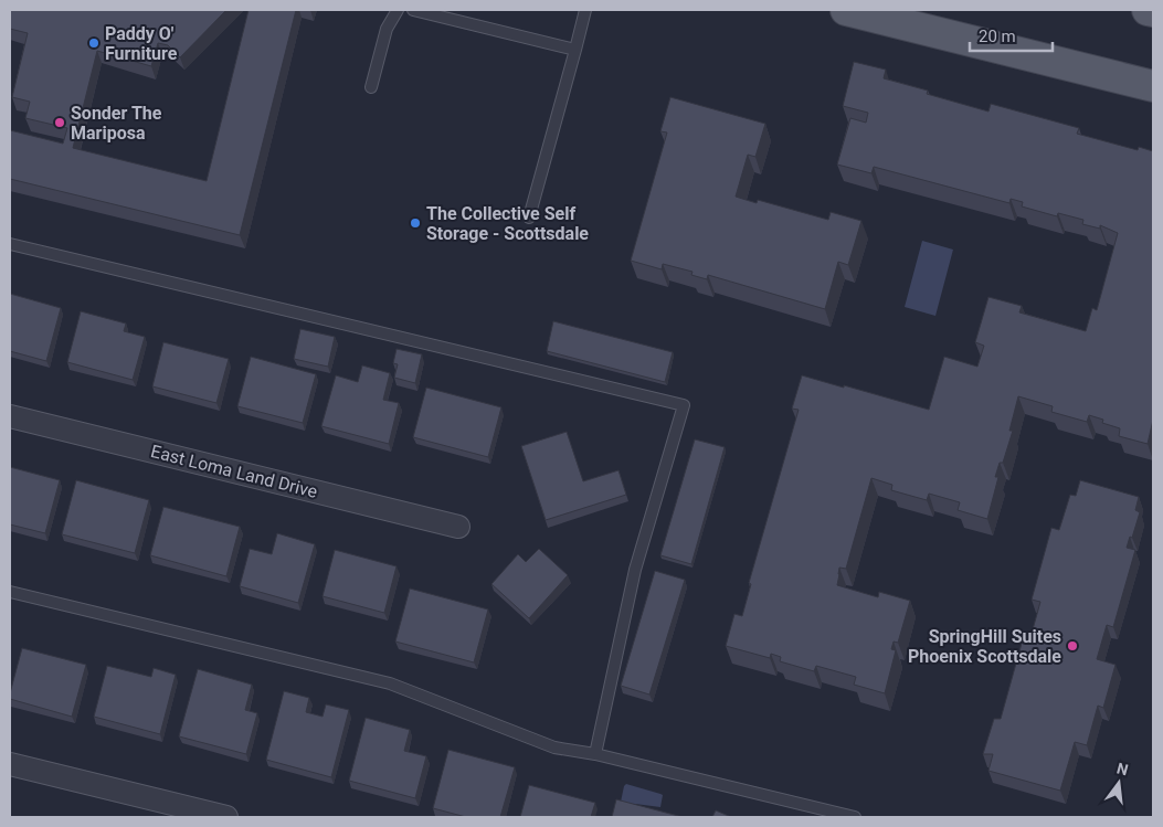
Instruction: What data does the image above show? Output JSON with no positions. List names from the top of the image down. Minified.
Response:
{"streets":{"street":["East Loma Land Drive"]},"places":["Paddy O' Furniture","Sonder The Mariposa","The Collective Self Storage - Scottsdale","SpringHill Suites Phoenix Scottsdale"],"scale_bar":"20 m","north":"top"}
